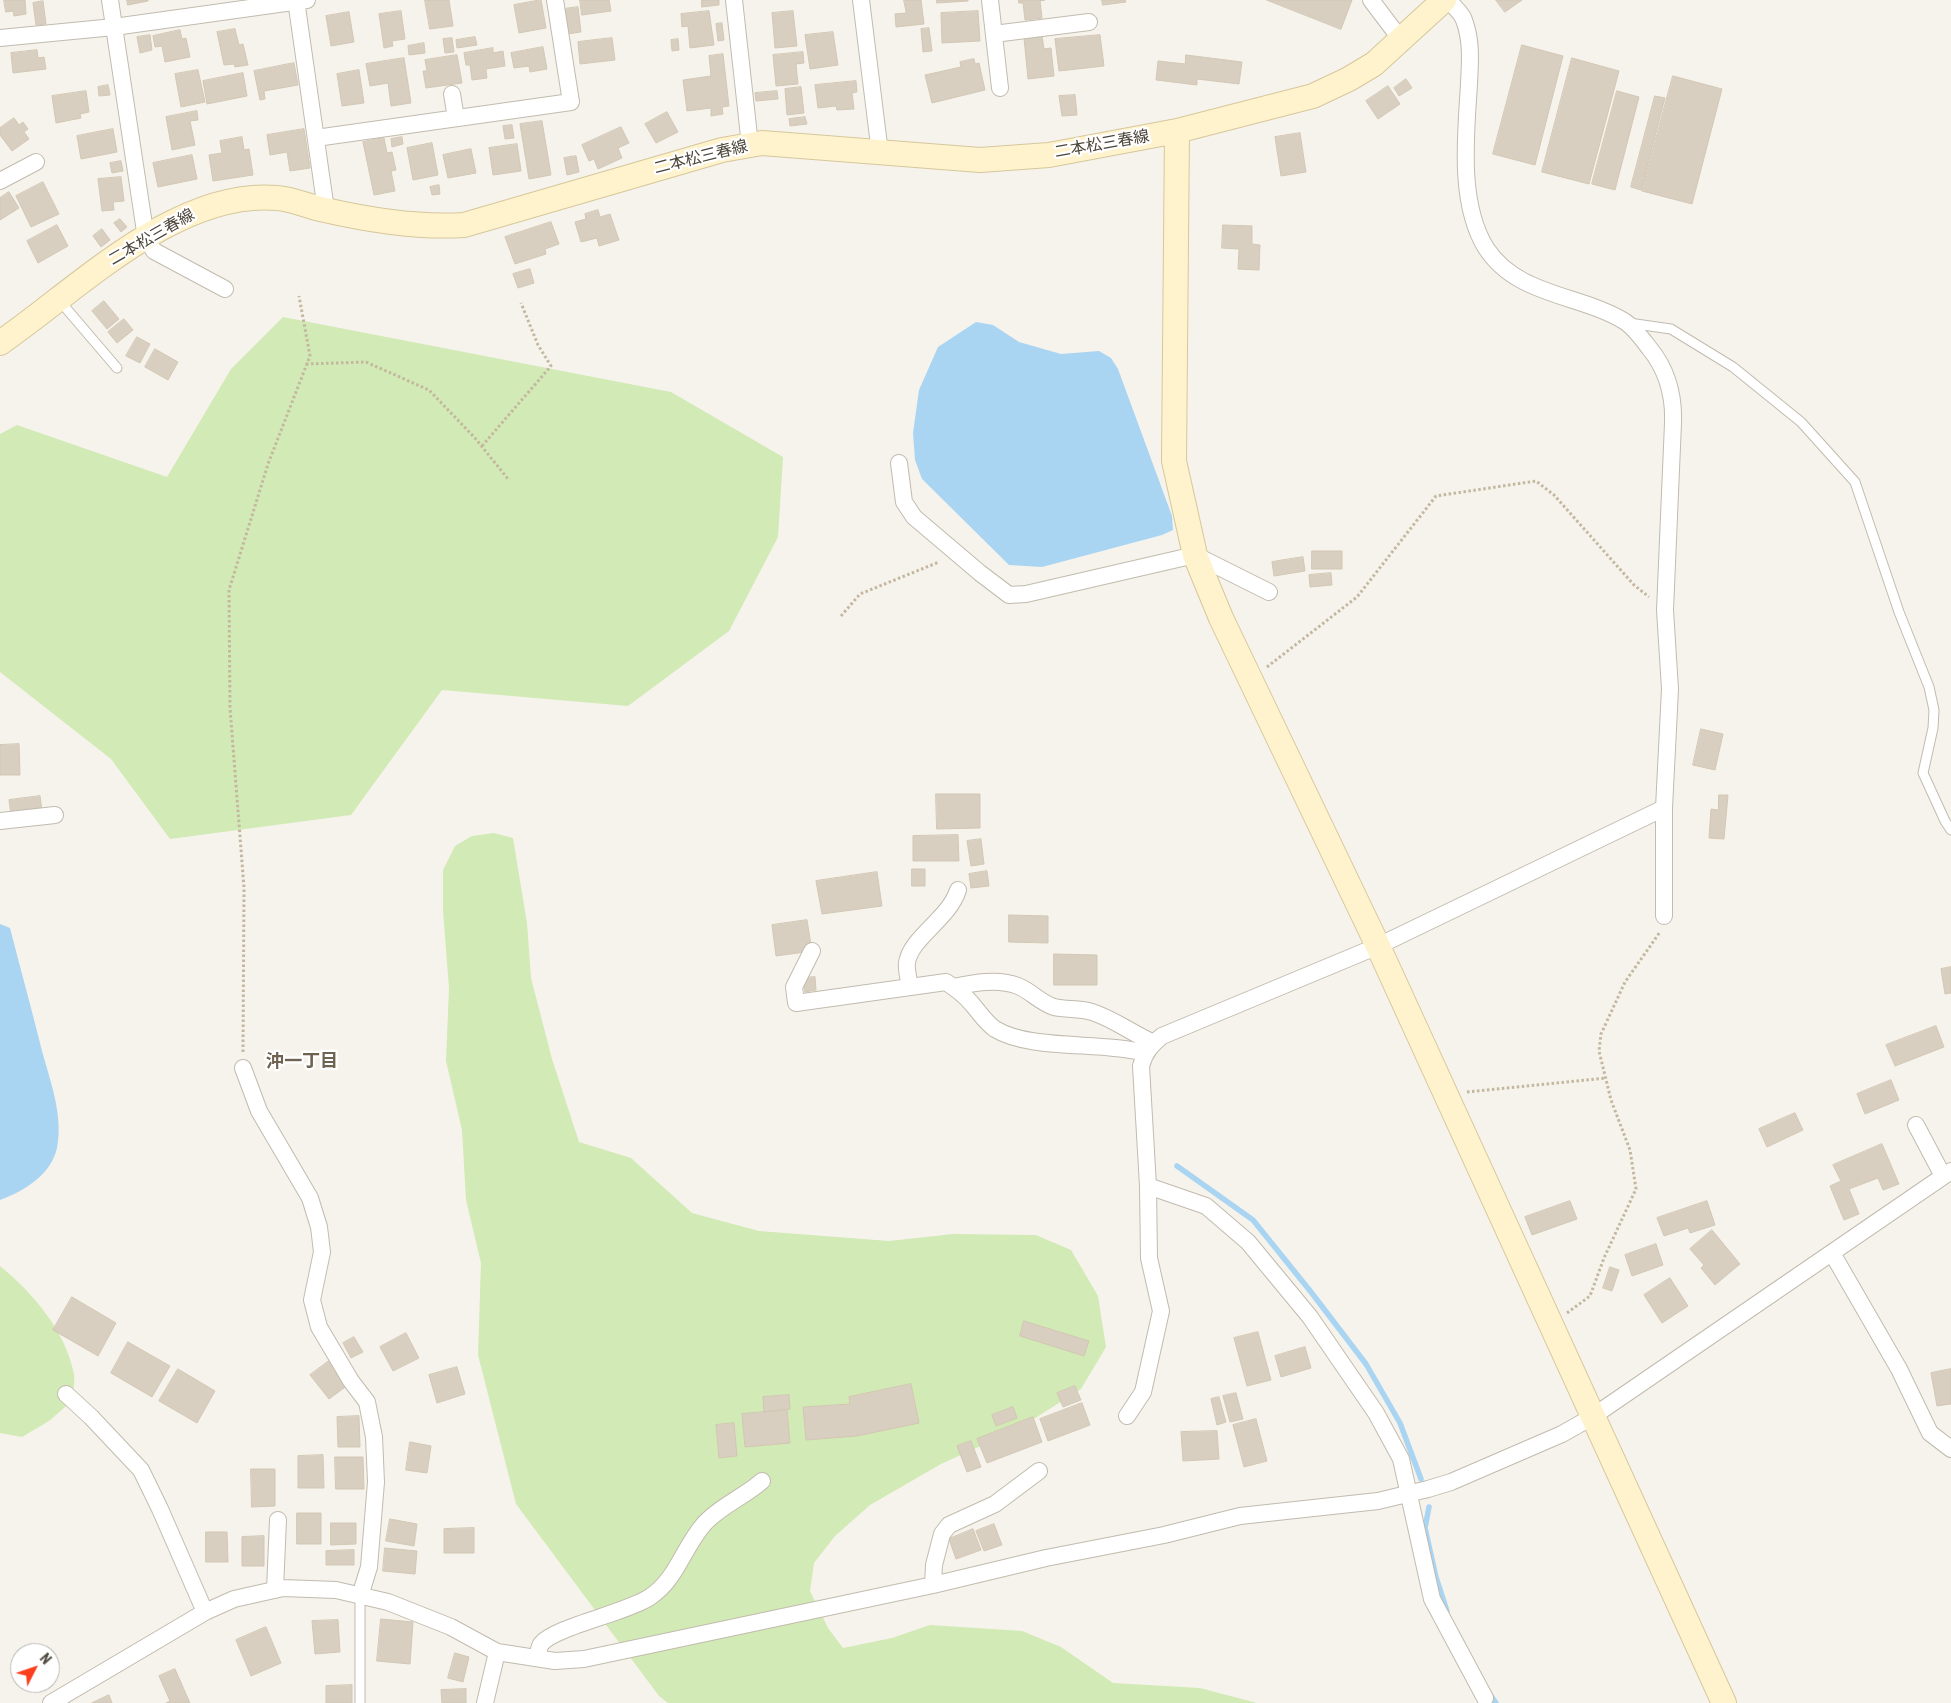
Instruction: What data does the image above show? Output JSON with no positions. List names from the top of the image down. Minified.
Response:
{"streets":{"street":["二本松三春線"]},"districts":["沖一丁目"],"north":"top right"}
